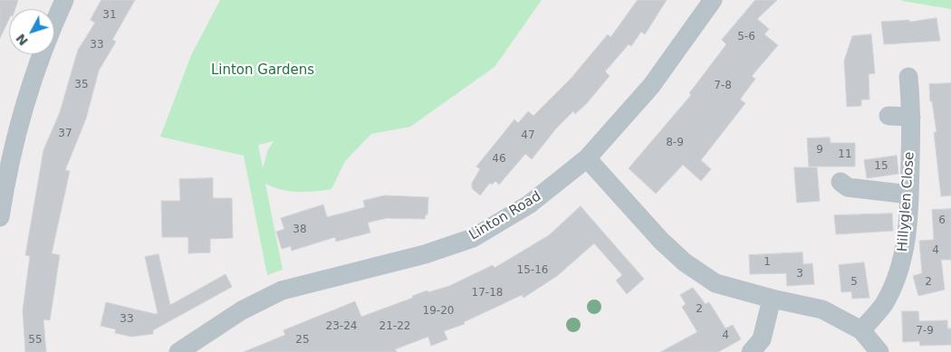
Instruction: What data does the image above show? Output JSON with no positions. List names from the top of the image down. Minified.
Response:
{"streets":{"street":["Hillyglen Close","Linton Road"]},"parks":["Linton Gardens"],"house_numbers":["31","5-6","33","35","7-8","37","47","8-9","9","11","46","15","6","38","4","1","15-16","3","5","2","17-18","2","19-20","33","23-24","21-22","7-9","4","55","25"],"north":"bottom left"}
